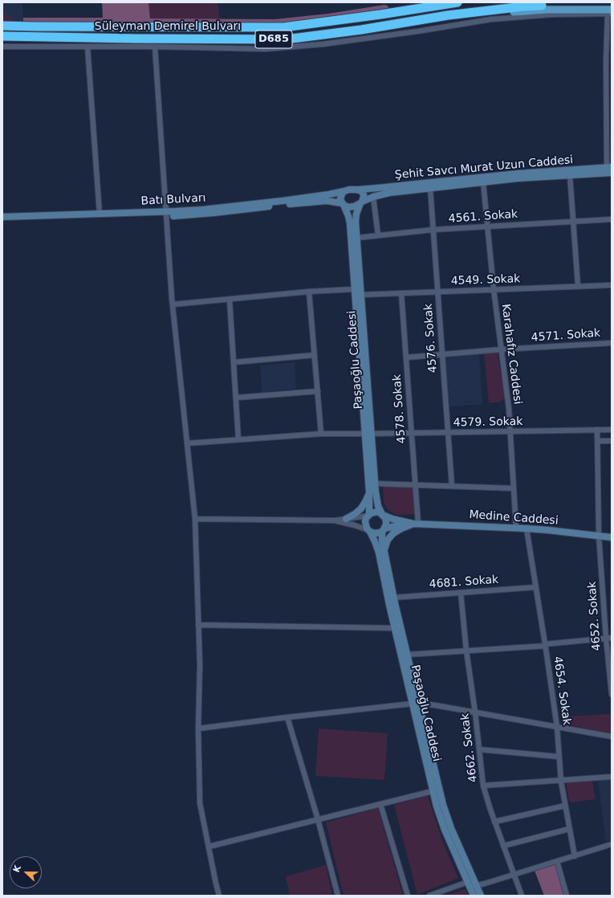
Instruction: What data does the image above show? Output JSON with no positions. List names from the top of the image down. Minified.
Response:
{"streets":{"highway":["Süleyman Demirel Bulvarı","D685"],"street":["Şehit Savcı Murat Uzun Caddesi","Batı Bulvarı","4561. Sokak","4549. Sokak","4571. Sokak","4576. Sokak","Karahafız Caddesi","Paşaoğlu Caddesi","4578. Sokak","4579. Sokak","Medine Caddesi","4681. Sokak","4652. Sokak","4654. Sokak","4662. Sokak"]},"crossings":[["Şehit Savcı Murat Uzun Caddesi","Batı Bulvarı"],["Şehit Savcı Murat Uzun Caddesi","4576. Sokak"],["Şehit Savcı Murat Uzun Caddesi","Karahafız Caddesi"],["Şehit Savcı Murat Uzun Caddesi","Paşaoğlu Caddesi"],["Batı Bulvarı","Paşaoğlu Caddesi"],["4561. Sokak","4576. Sokak"],["4561. Sokak","Karahafız Caddesi"],["4561. Sokak","Paşaoğlu Caddesi"],["4549. Sokak","4576. Sokak"],["4549. Sokak","Karahafız Caddesi"],["4549. Sokak","Paşaoğlu Caddesi"],["4549. Sokak","4578. Sokak"],["4571. Sokak","4576. Sokak"],["4571. Sokak","Karahafız Caddesi"],["4571. Sokak","4578. Sokak"],["4576. Sokak","4579. Sokak"],["Karahafız Caddesi","4579. Sokak"],["Karahafız Caddesi","Medine Caddesi"],["Paşaoğlu Caddesi","4579. Sokak"],["Paşaoğlu Caddesi","Medine Caddesi"],["Paşaoğlu Caddesi","4681. Sokak"],["4578. Sokak","4579. Sokak"],["4578. Sokak","Medine Caddesi"],["4579. Sokak","4652. Sokak"],["Medine Caddesi","4652. Sokak"],["Medine Caddesi","4654. Sokak"],["4681. Sokak","4654. Sokak"],["4681. Sokak","4662. Sokak"]],"north":"left"}
